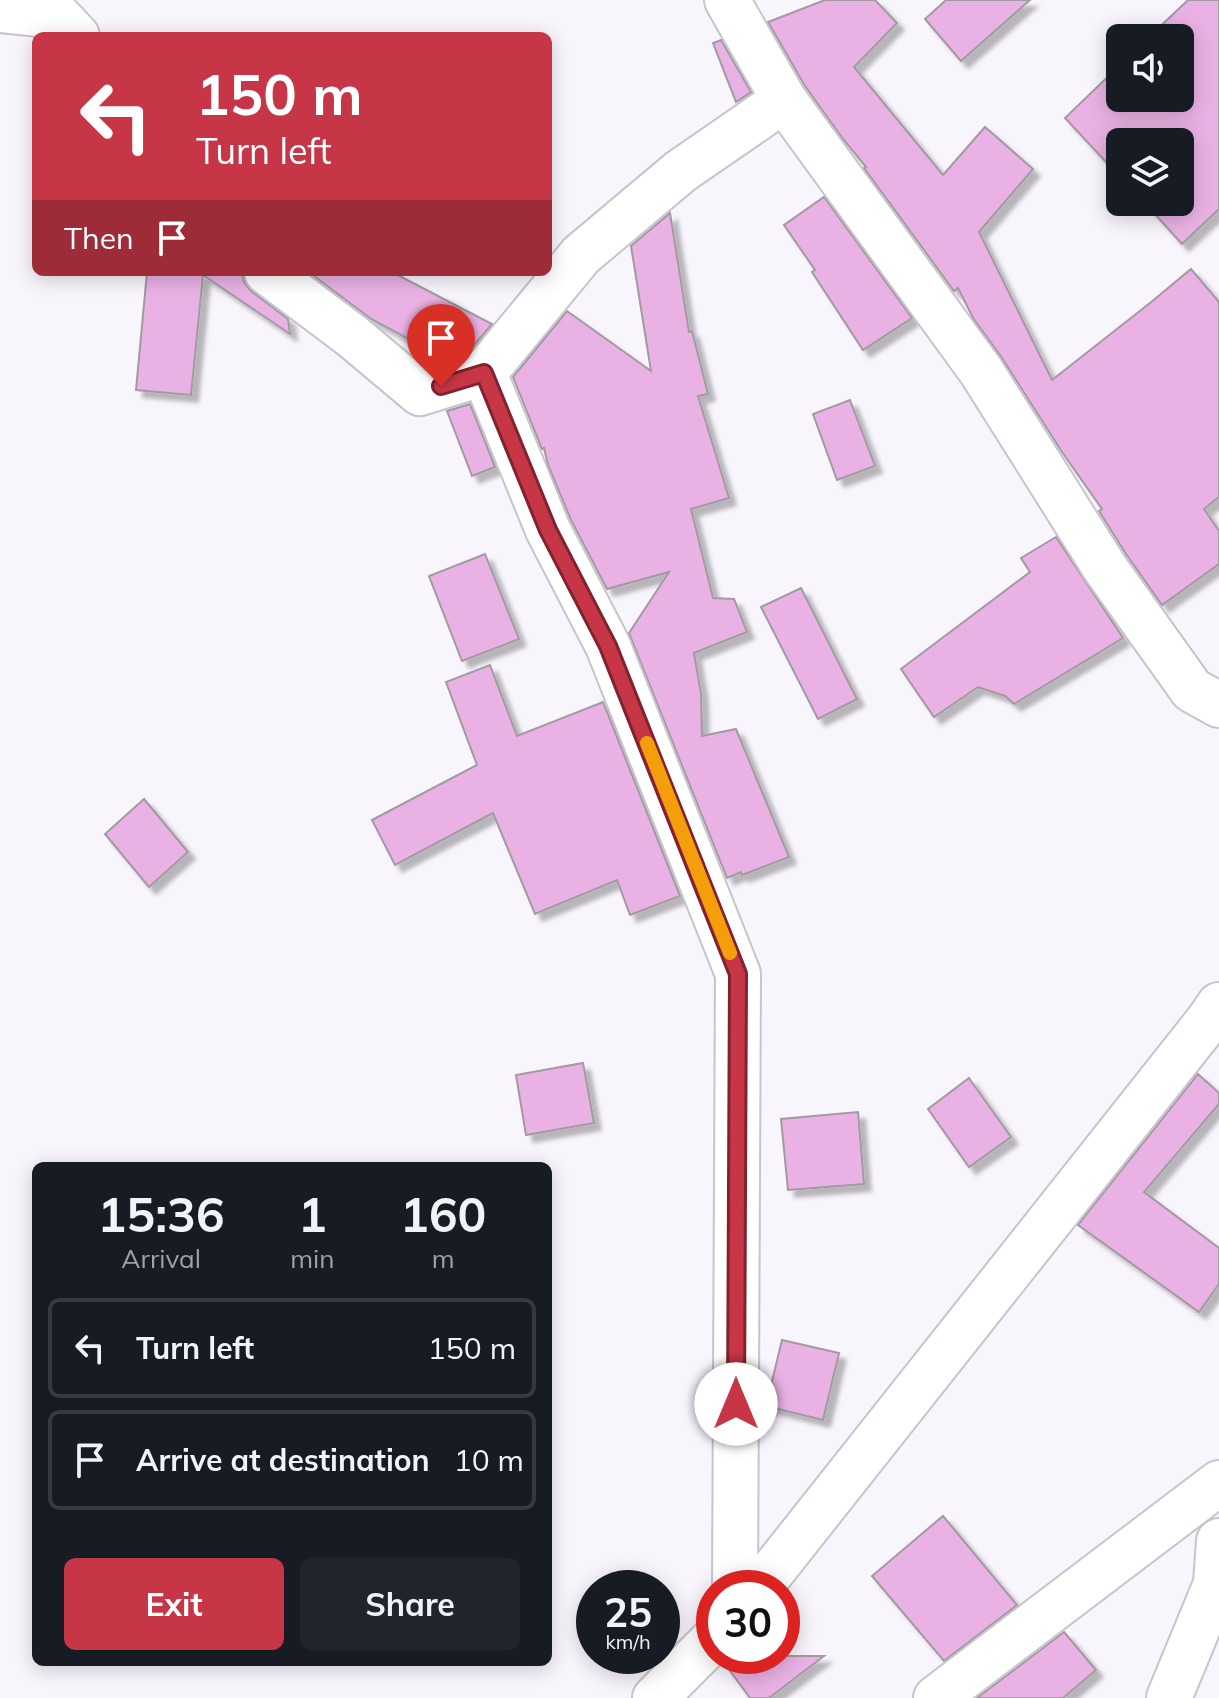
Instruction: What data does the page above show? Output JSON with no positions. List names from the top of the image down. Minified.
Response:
{"page":{"turn":["150 m","Turn left"],"then":"Then","eta":["15:36","Arrival","1","min","160","m"],"list":[{"name":"Turn left","value":"150 m"},{"name":"Arrive at destination","value":"10 m"}],"buttons":["Exit","Share"],"speed":"25 km/h","limit":"30"}}
